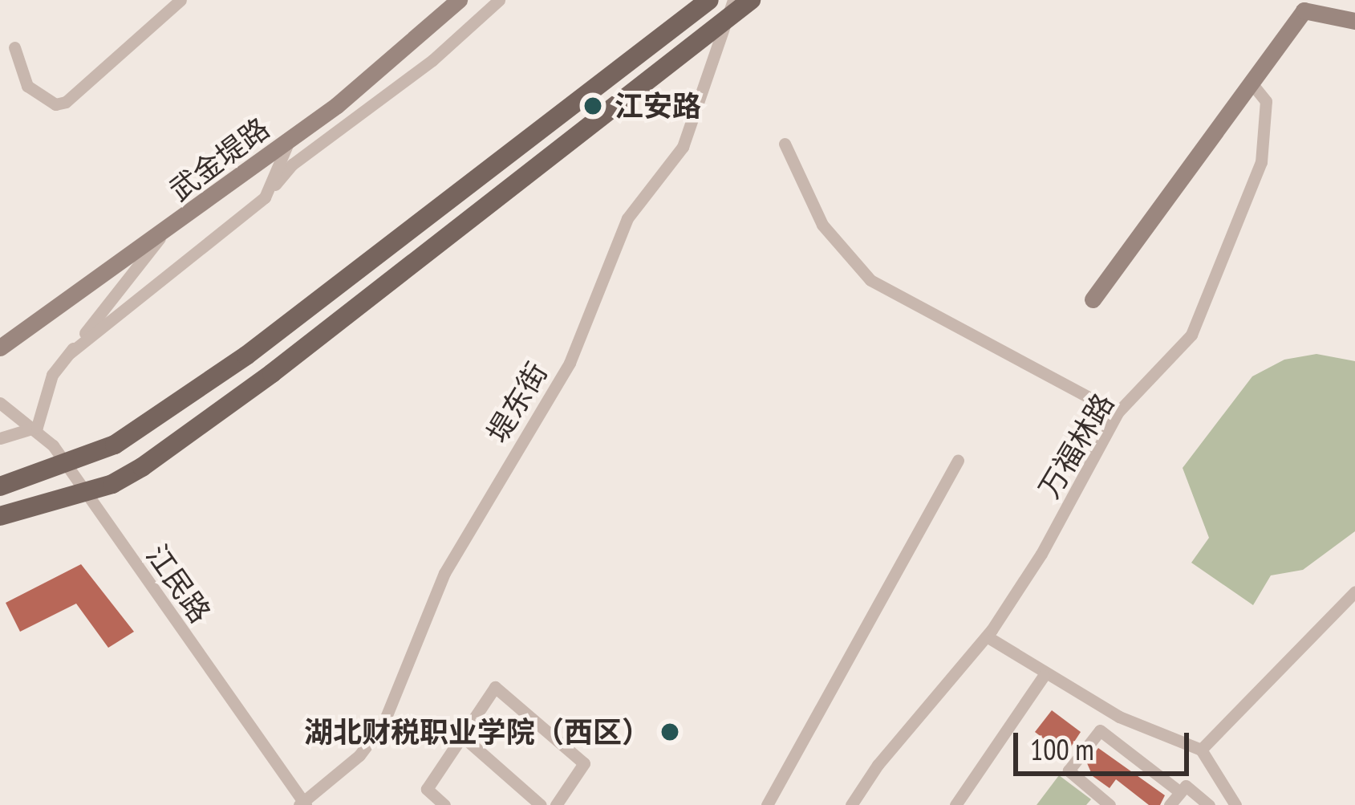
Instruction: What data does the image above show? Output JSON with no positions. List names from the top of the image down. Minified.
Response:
{"streets":{"street":["武金堤路","堤东街","万福林路","江民路"]},"crossings":[["堤东街","江民路"]],"places":["江安路","湖北财税职业学院（西区）"],"scale_bar":"100 m"}
